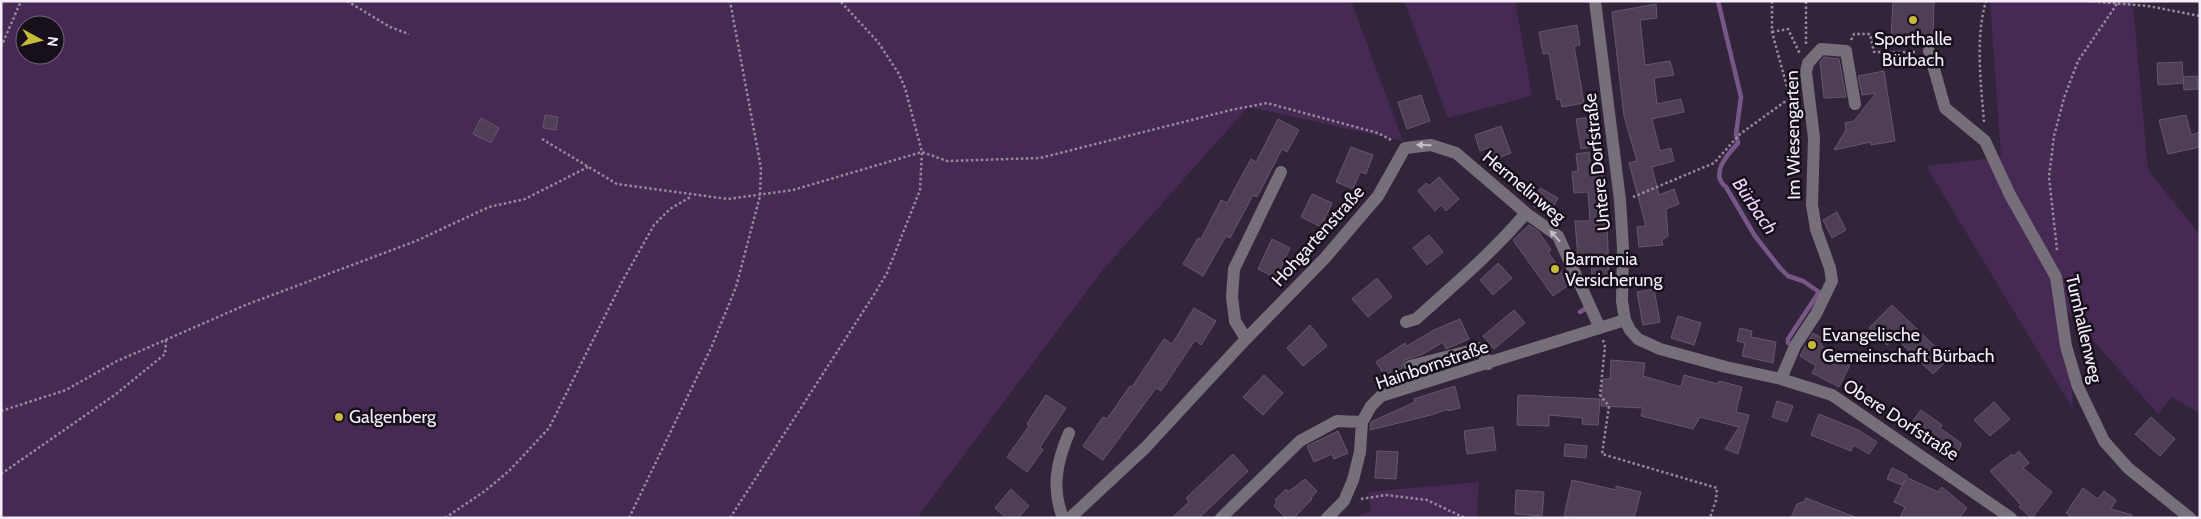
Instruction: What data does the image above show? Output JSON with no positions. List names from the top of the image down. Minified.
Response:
{"streets":{"street":["Im Wiesengarten","Untere Dorfstraße","Hermelinweg","Hohgartenstraße","Turnhallenweg","Hainbornstraße","Obere Dorfstraße"]},"crossings":[["Im Wiesengarten","Obere Dorfstraße"],["Untere Dorfstraße","Hainbornstraße"],["Untere Dorfstraße","Obere Dorfstraße"],["Hermelinweg","Hohgartenstraße"],["Hermelinweg","Hainbornstraße"],["Hainbornstraße","Obere Dorfstraße"]],"one_way":["Hermelinweg"],"water":["Bürbach"],"places":["Sporthalle Bürbach","Barmenia Versicherung","Evangelische Gemeinschaft Bürbach","Galgenberg"],"north":"right"}
